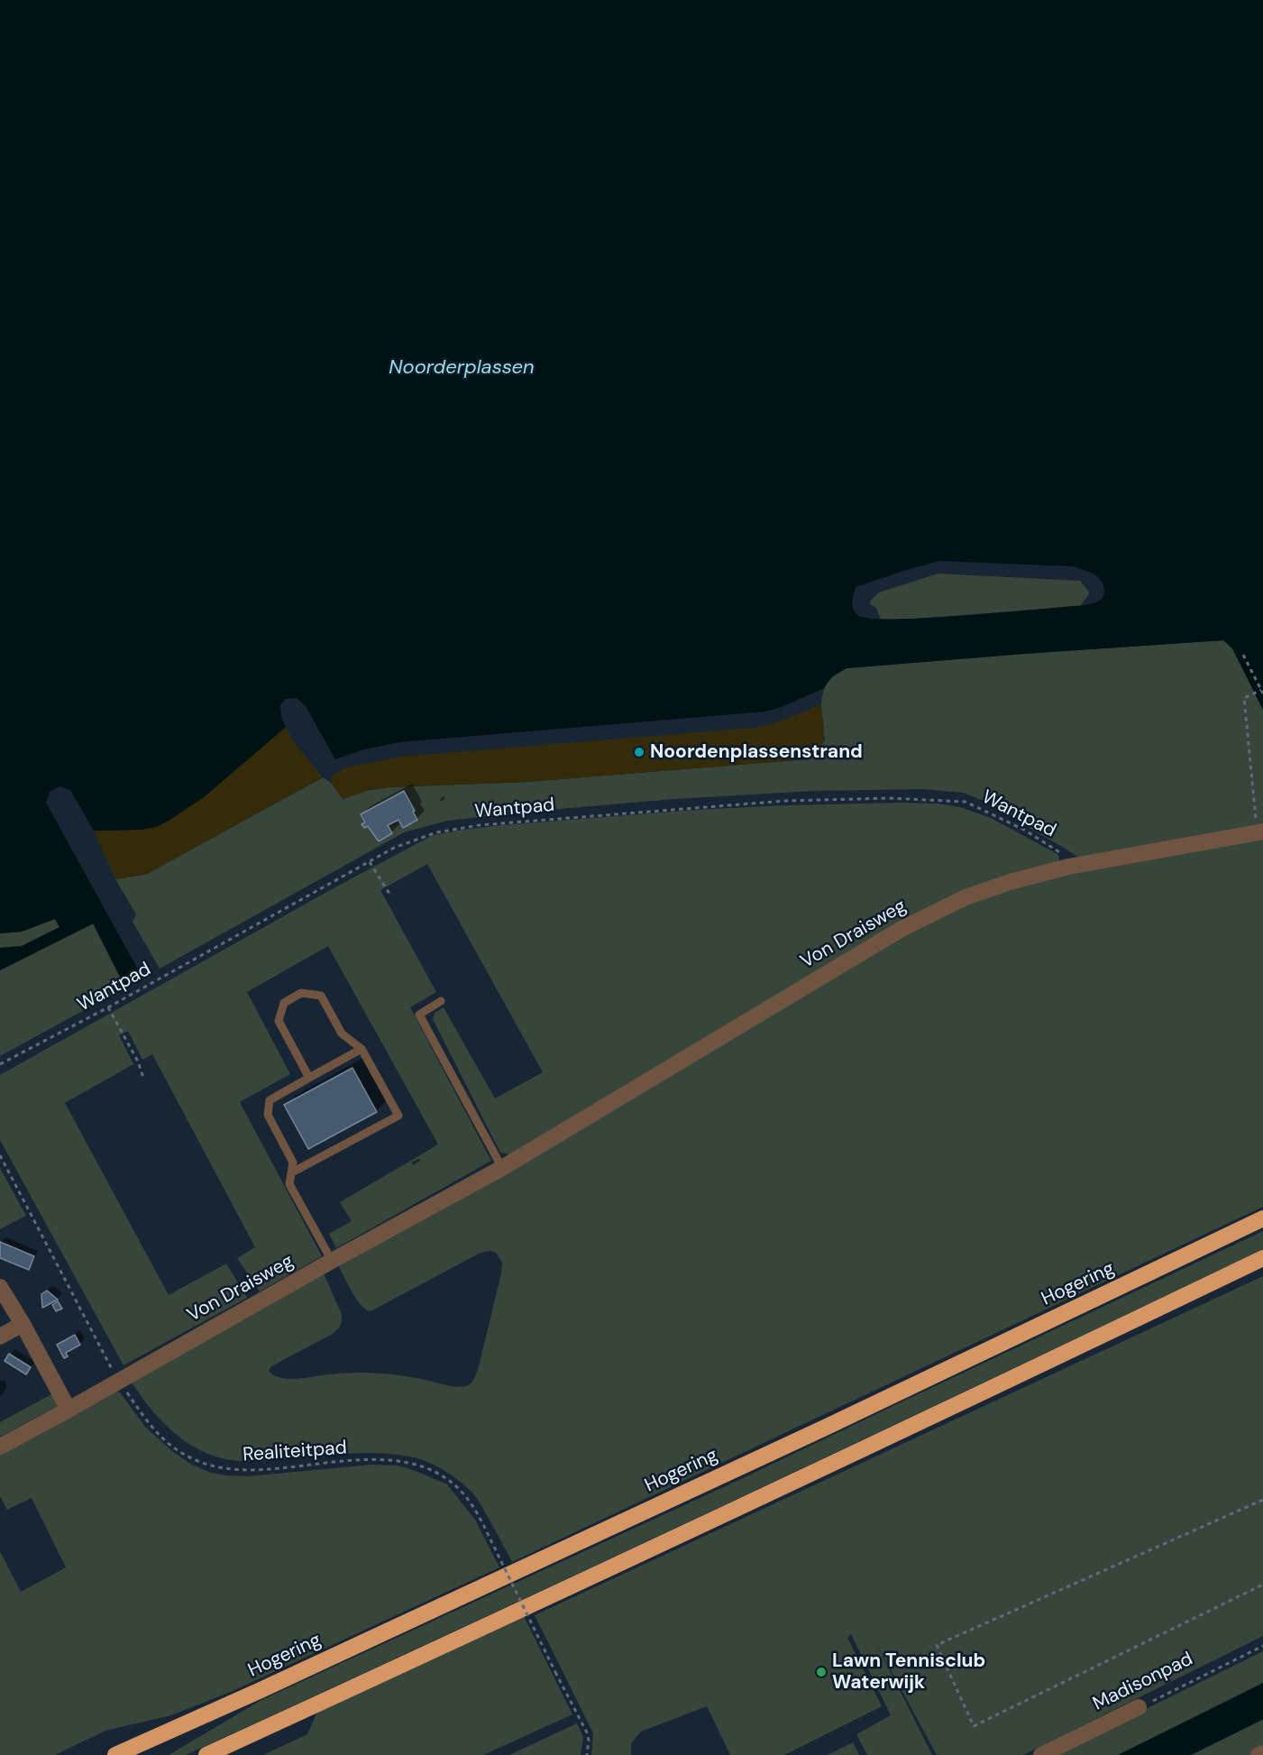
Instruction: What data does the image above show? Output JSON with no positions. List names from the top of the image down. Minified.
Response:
{"streets":{"highway":["Hogering"],"street":["Von Draisweg","Madisonpad"],"path":["Wantpad","Realiteitpad"]},"crossings":[["Wantpad","Von Draisweg"],["Von Draisweg","Realiteitpad"]],"water":["Noorderplassen"],"places":["Noordenplassenstrand","Lawn Tennisclub Waterwijk"]}
